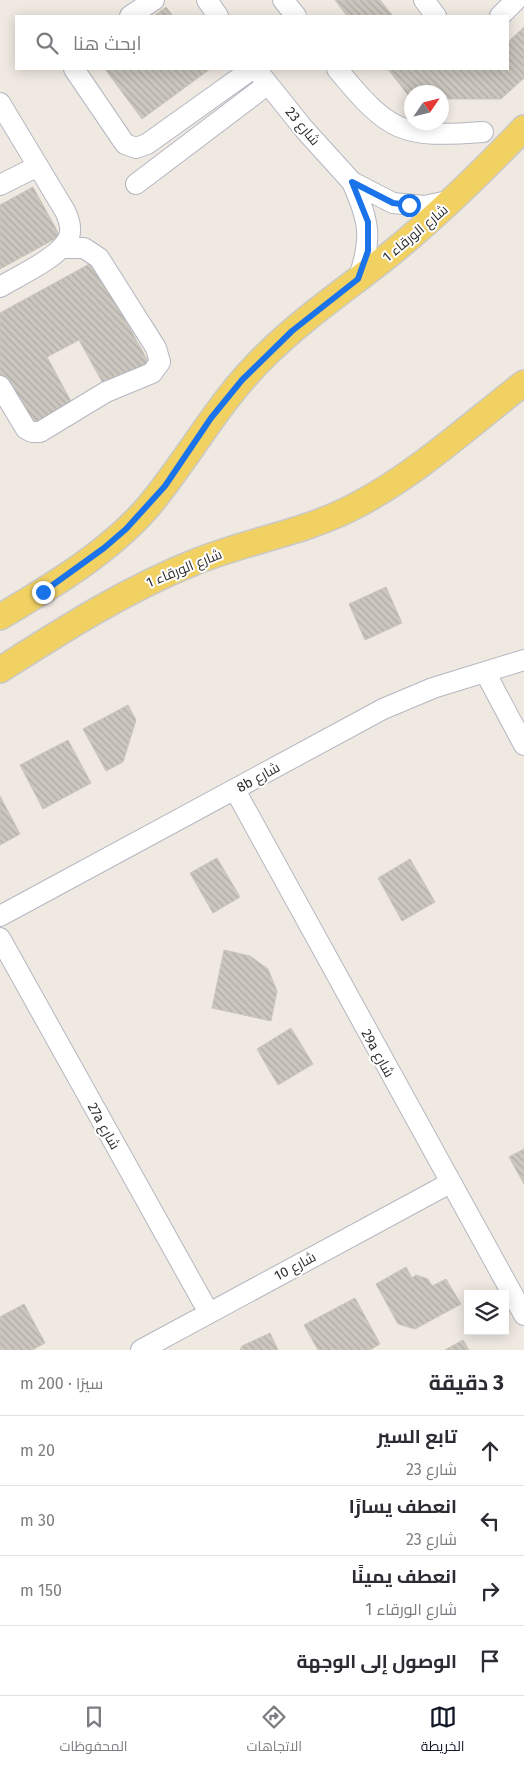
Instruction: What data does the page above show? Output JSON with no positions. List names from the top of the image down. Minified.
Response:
{"streets":{"main road":["شارع الورقاء 1"],"street":["شارع 23","8b شارع","29a شارع","27a شارع","شارع 10"]},"crossings":[["شارع 23","شارع الورقاء 1"],["8b شارع","29a شارع"],["29a شارع","شارع 10"],["27a شارع","شارع 10"]],"north":"top right","page":{"search":"ابحث هنا","heading":["3 دقيقة","سيرًا · 200 m"],"list":[["تابع السير","شارع 23","20 m"],["انعطف يسارًا","شارع 23","30 m"],["انعطف يمينًا","شارع الورقاء 1","150 m"],"الوصول إلى الوجهة"],"nav":["الخريطة","الاتجاهات","المحفوظات"]}}
